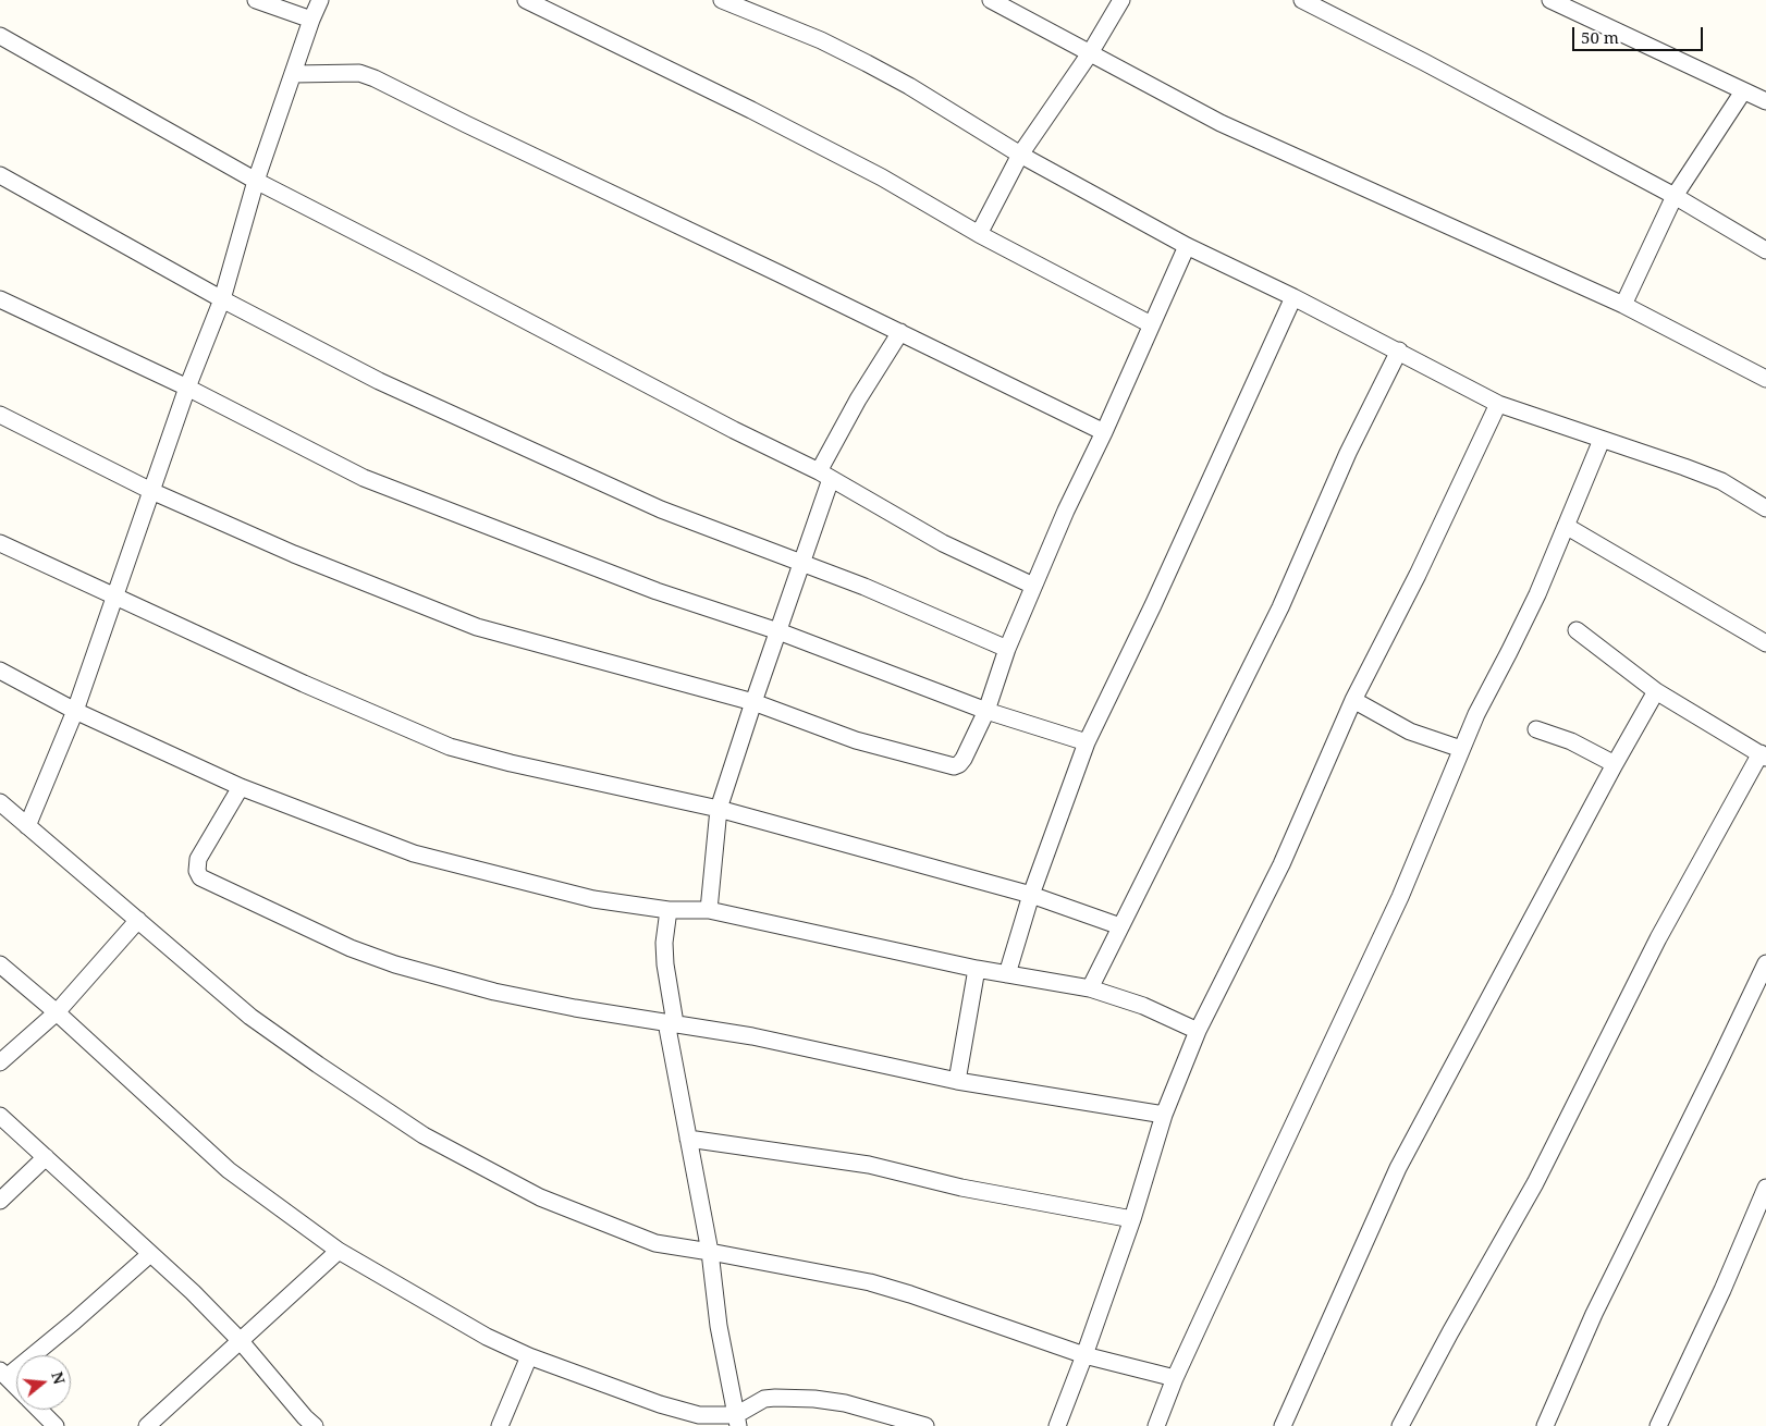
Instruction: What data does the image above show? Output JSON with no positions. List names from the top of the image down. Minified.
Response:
{"scale_bar":"50 m","north":"right"}
